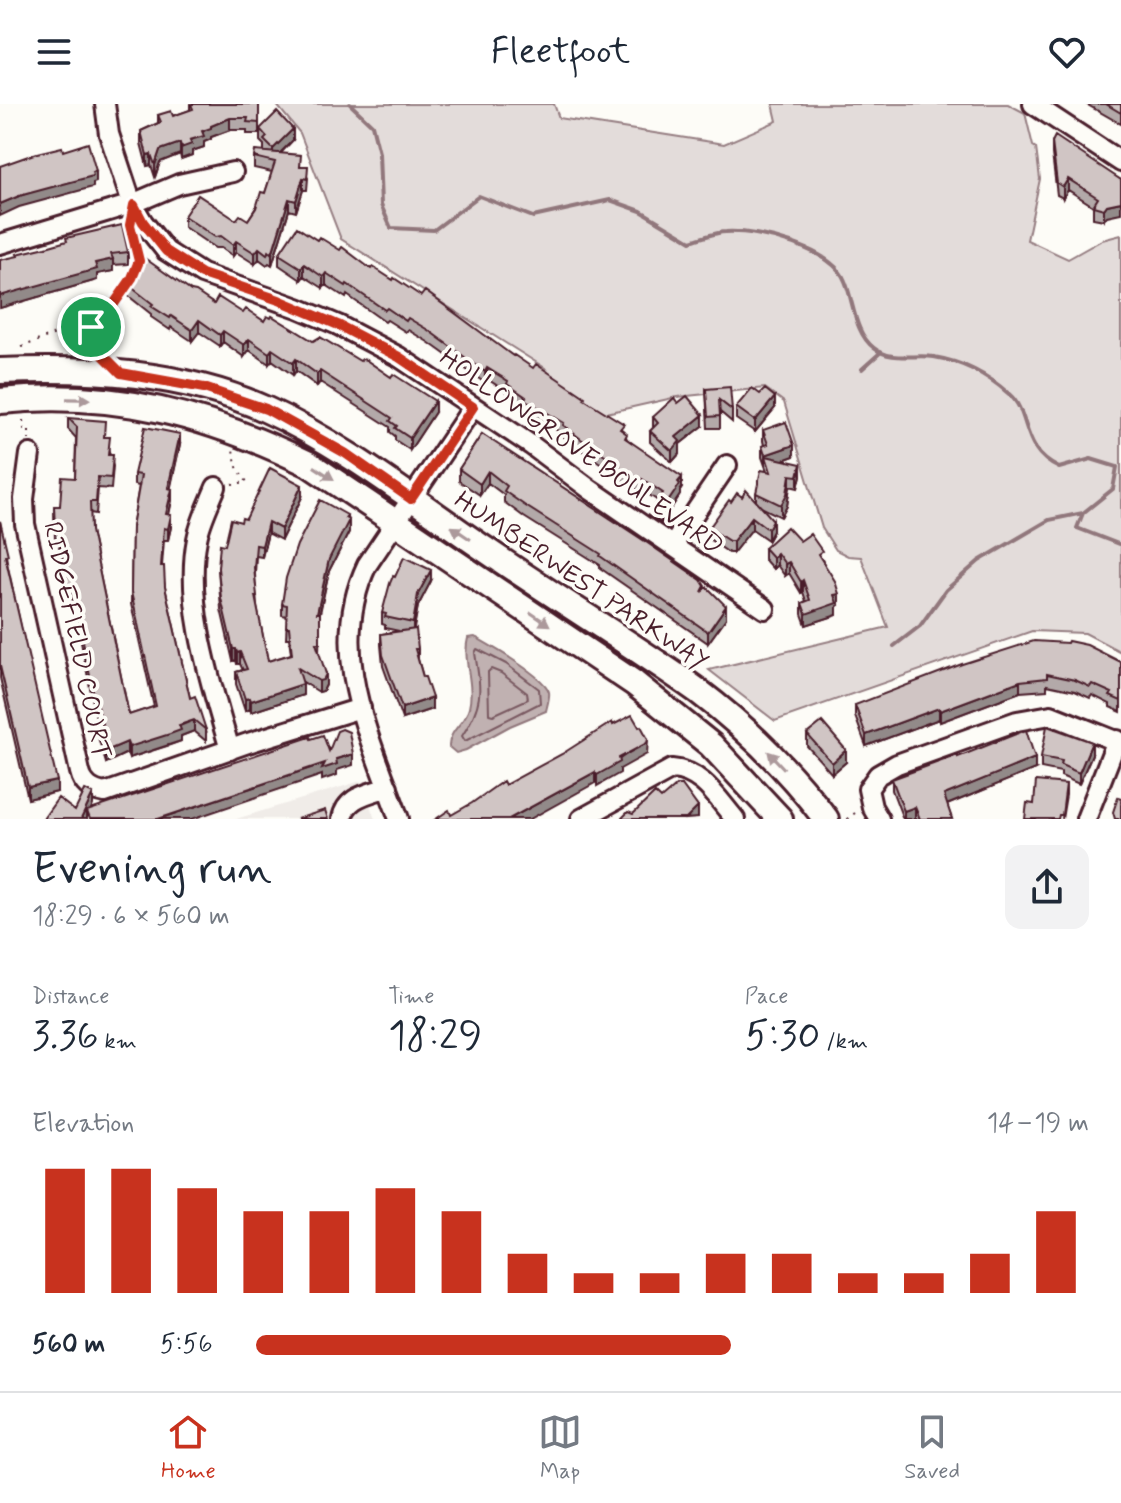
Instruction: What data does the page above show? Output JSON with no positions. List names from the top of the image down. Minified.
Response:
{"streets":{"main road":["HUMBERWEST PARKWAY"],"street":["HOLLOWGROVE BOULEVARD","RIDGEFIELD COURT"]},"page":{"header":"Fleetfoot","heading":["Evening run","18:29 · 6 × 560 m"],"stats":[["Distance","3.36 km"],["Time","18:29"],["Pace","5:30 /km"]],"chart":["Elevation","14–19 m"],"list":[{"name":"560 m","note":"5:56"}],"tabs":["Home","Map","Saved"]}}
